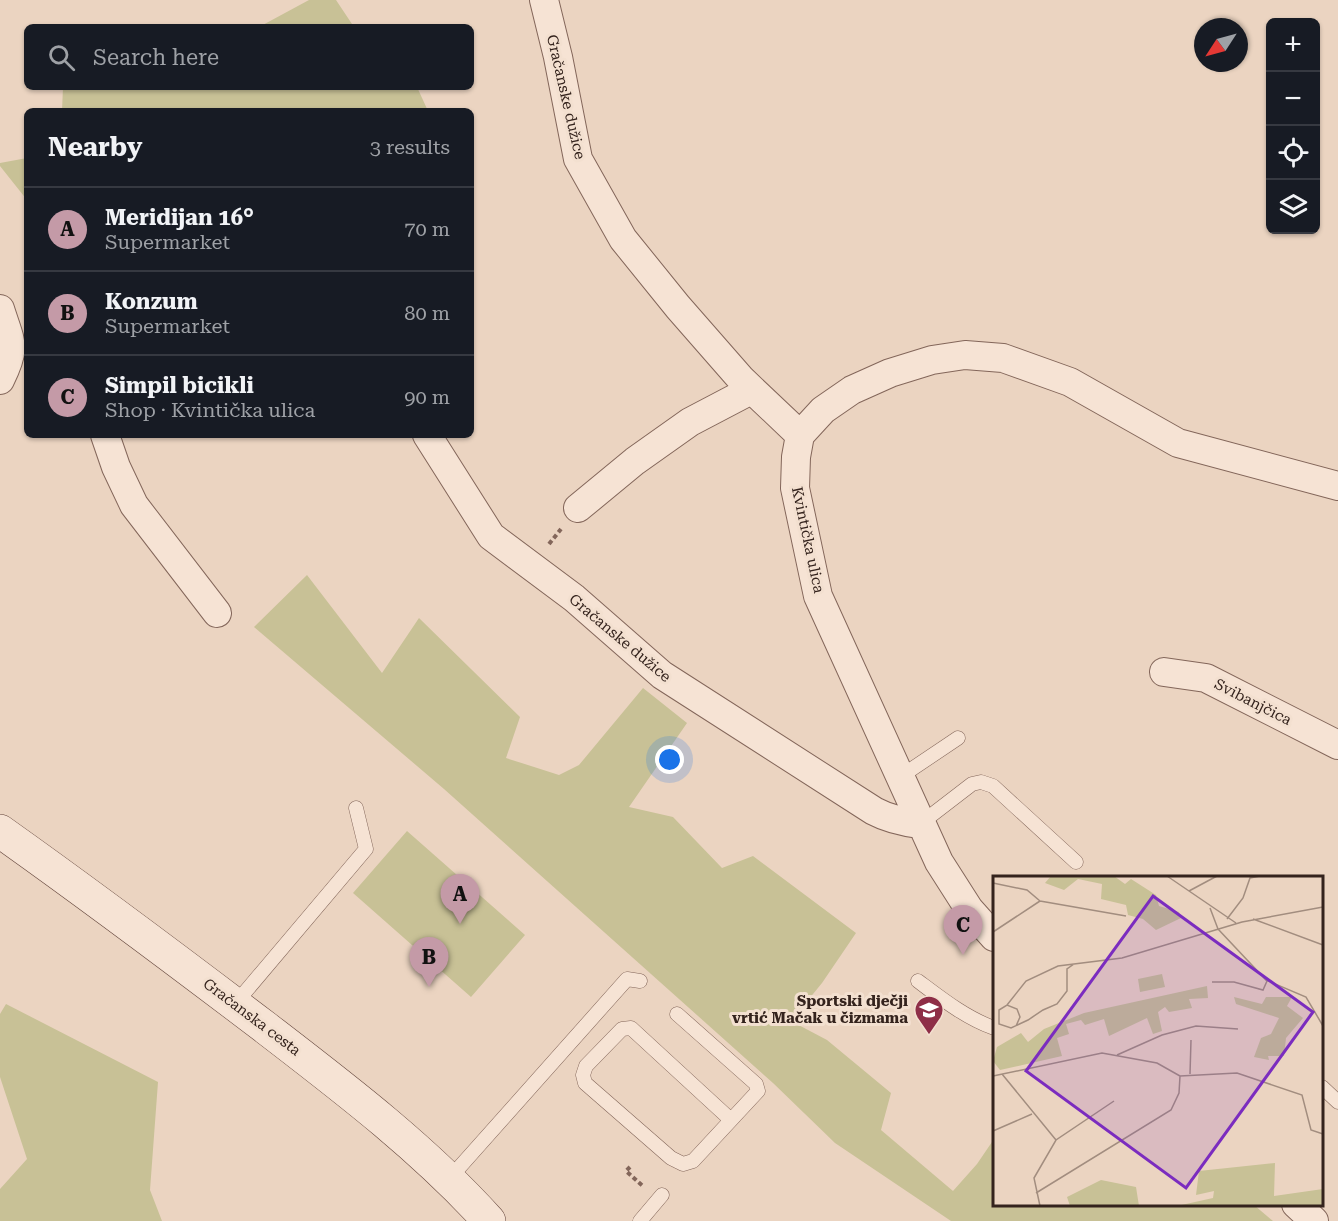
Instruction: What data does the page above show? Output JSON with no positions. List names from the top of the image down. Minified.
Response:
{"streets":{"main road":["Gračanska cesta"],"street":["Gračanske dužice","Kvintička ulica","Svibanjčica"]},"crossings":[["Gračanske dužice","Kvintička ulica"]],"places":{"school or university":["Sportski dječji vrtić Mačak u čizmama"]},"north":"bottom left","page":{"map_buttons":["+","−"],"search":"Search here","heading":["Nearby","3 results"],"list":[{"mark":"A","name":"Meridijan 16°","note":"Supermarket","value":"70 m"},{"mark":"B","name":"Konzum","note":"Supermarket","value":"80 m"},{"mark":"C","name":"Simpil bicikli","note":"Shop · Kvintička ulica","value":"90 m"}],"pins":["A","C","B"]}}
